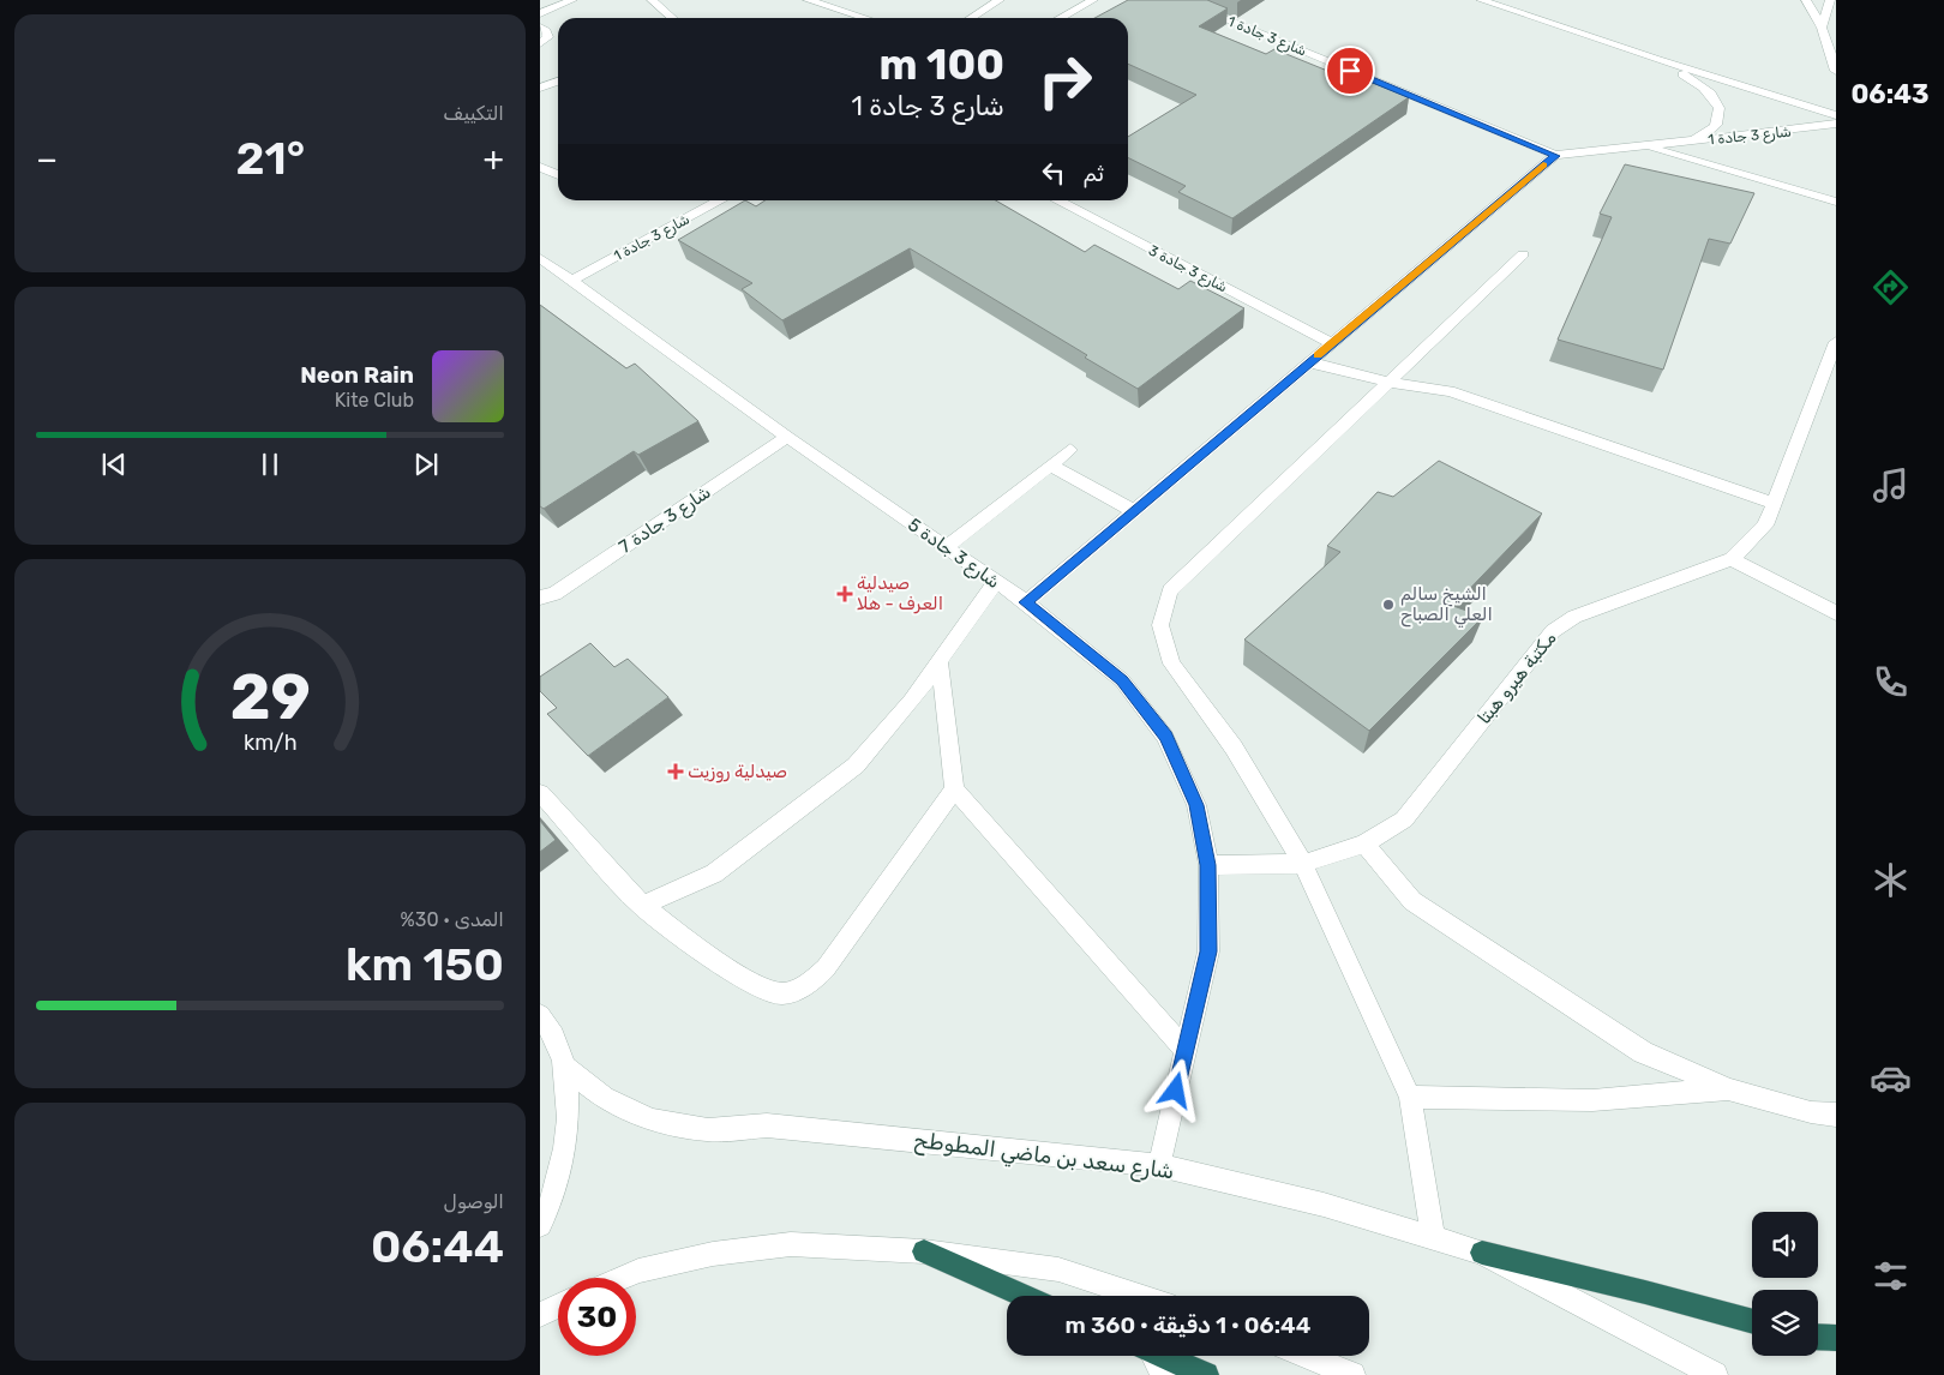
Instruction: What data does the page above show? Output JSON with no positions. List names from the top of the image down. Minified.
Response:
{"streets":{"street":["شارع 3 جادة 1","شارع 3 جادة 3","شارع 3 جادة 7","شارع 3 جادة 5","مكتبة هيرو هبتا","شارع سعد بن ماضي المطوطح"]},"crossings":[["شارع 3 جادة 1","شارع 3 جادة 5"],["شارع 3 جادة 7","شارع 3 جادة 5"],["شارع 3 جادة 5","مكتبة هيرو هبتا"],["شارع 3 جادة 5","شارع سعد بن ماضي المطوطح"]],"places":{"health":["صيدلية العرف - هلا","صيدلية روزيت"],"other":["الشيخ سالم العلي الصباح"]},"page":{"tabs":"06:43","tile":["التكييف",["المدى · 30%","150 km"],["الوصول","06:44"]],"turn":["100 m","شارع 3 جادة 1"],"heat":["−","21°","+"],"then":"ثم","song":["Neon Rain","Kite Club"],"limit":"30","trip":"06:44 · 1 دقيقة · 360 m","gauge":["29","km/h"]}}
